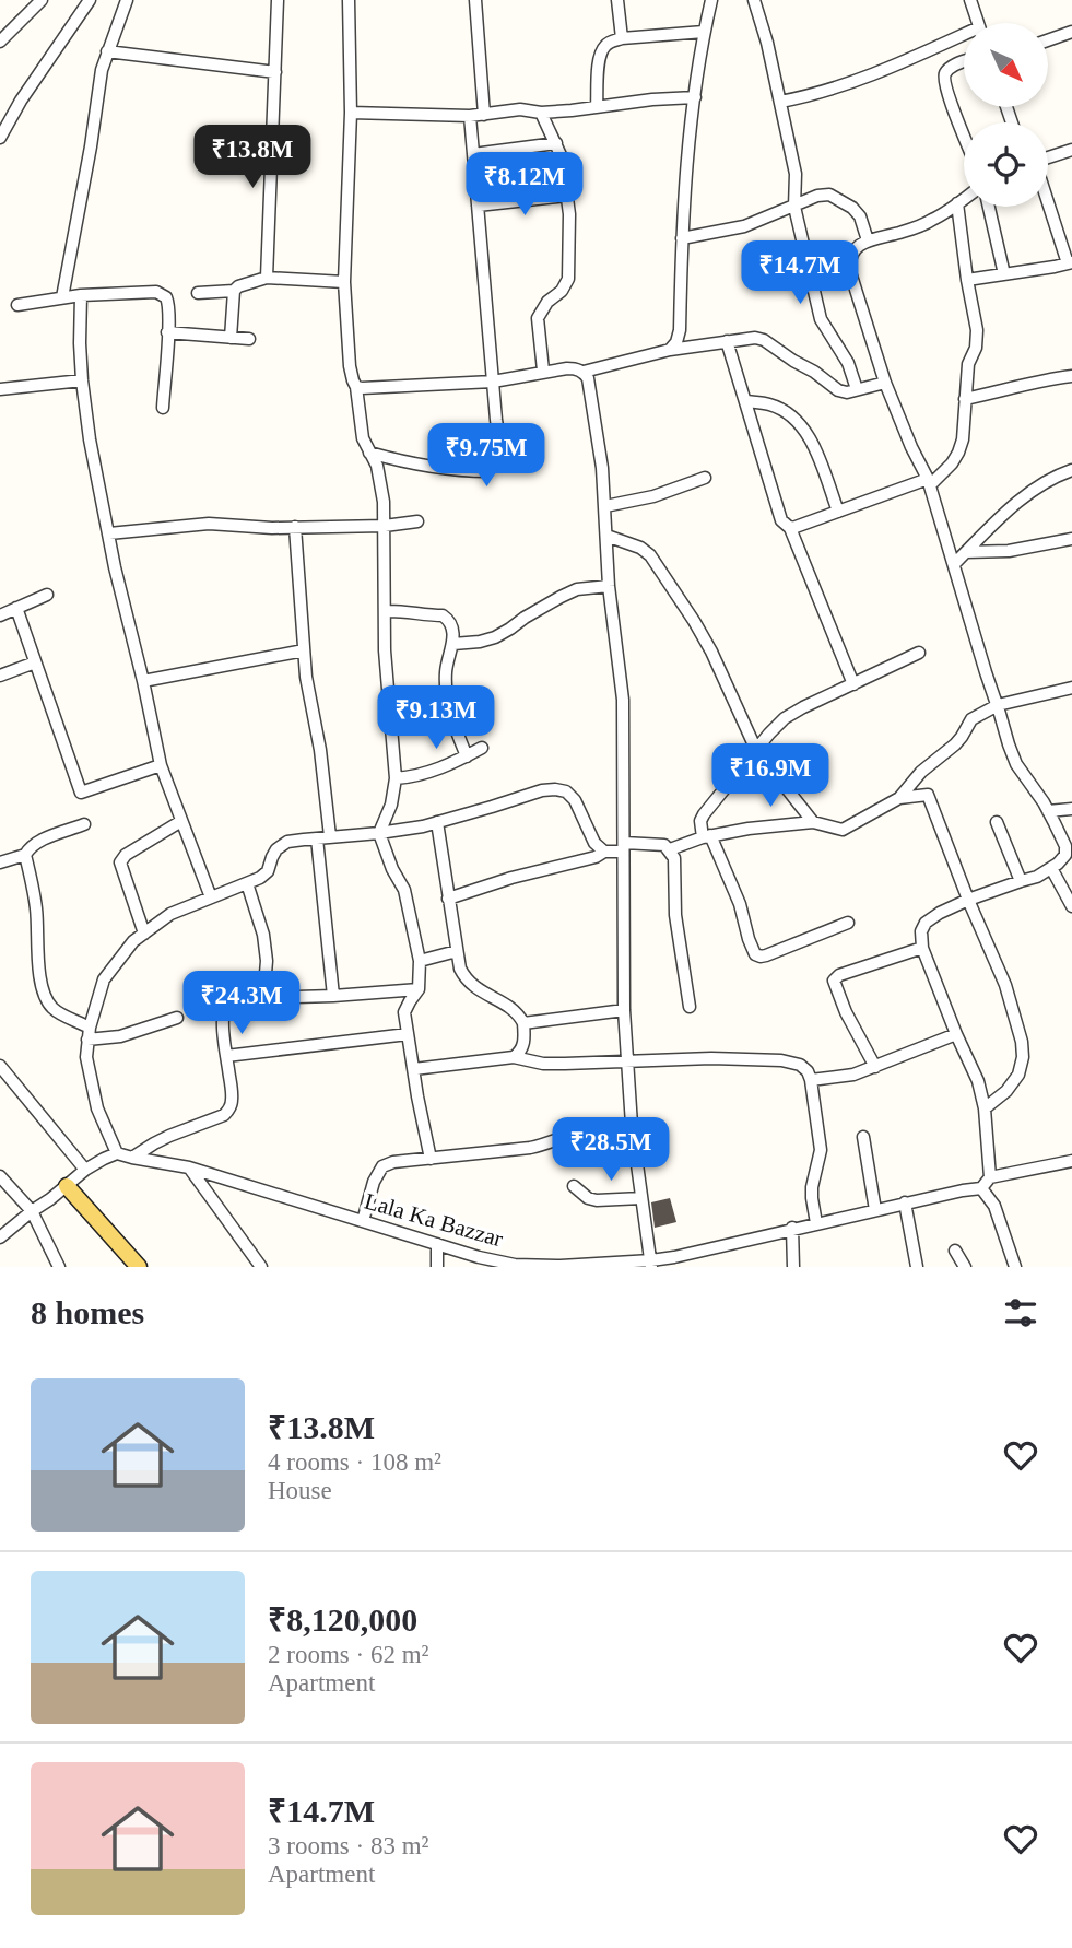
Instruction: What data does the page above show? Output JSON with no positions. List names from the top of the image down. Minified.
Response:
{"streets":{"street":["Lala Ka Bazzar"]},"north":"bottom right","page":{"price":["₹13.8M","₹8.12M","₹14.7M","₹9.75M","₹9.13M","₹16.9M","₹24.3M","₹28.5M"],"heading":"8 homes","list":[{"name":"₹13.8M","note":"4 rooms · 108 m² · House"},{"name":"₹8,120,000","note":"2 rooms · 62 m² · Apartment"},{"name":"₹14.7M","note":"3 rooms · 83 m² · Apartment"}]}}
